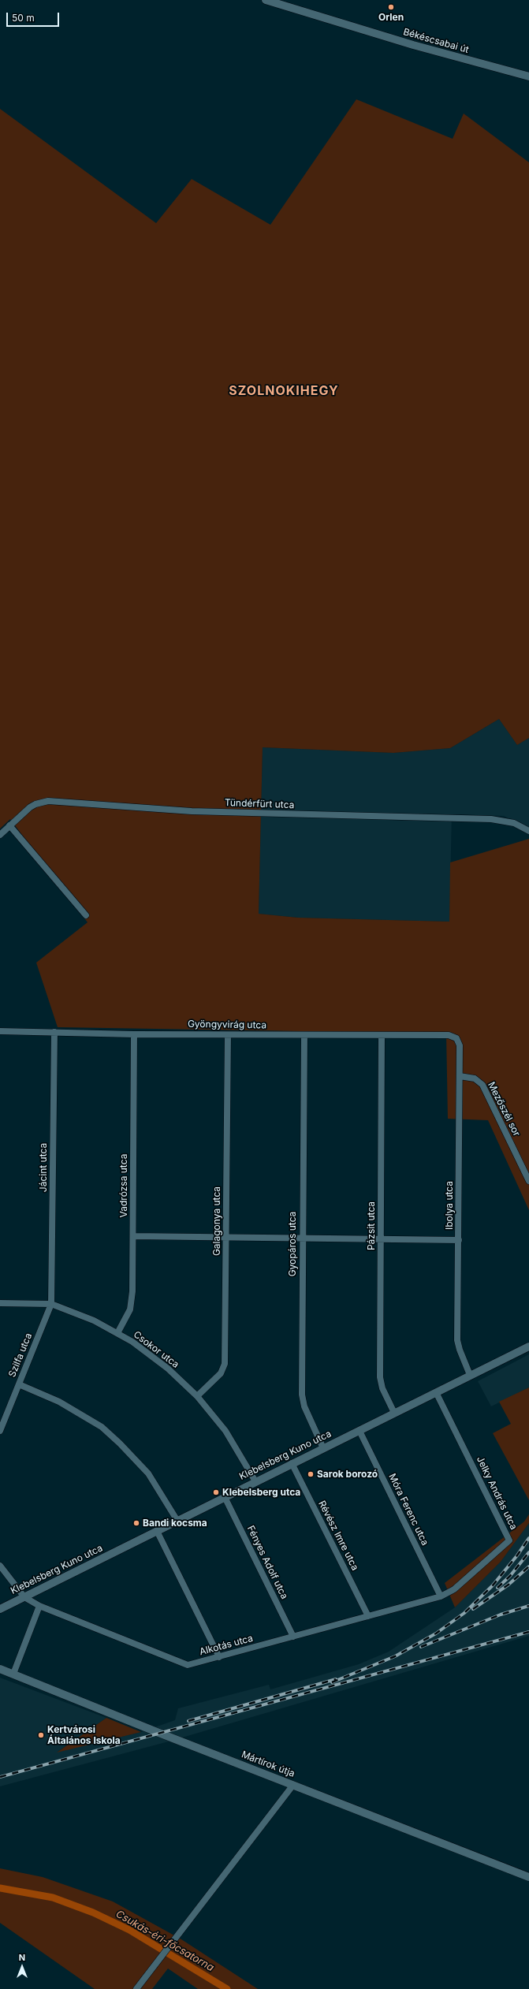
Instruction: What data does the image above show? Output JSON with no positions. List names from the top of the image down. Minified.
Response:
{"streets":{"street":["Békéscsabai út","Tündérfürt utca","Gyöngyvirág utca","Mezőszél sor","Jácint utca","Vadrózsa utca","Ibolya utca","Galagonya utca","Pázsit utca","Gyopáros utca","Csokor utca","Szilfa utca","Klebelsberg Kuno utca","Jelky András utca","Móra Ferenc utca","Révész Imre utca","Fényes Adolf utca","Alkotás utca","Mártírok útja"]},"crossings":[["Gyöngyvirág utca","Jácint utca"],["Gyöngyvirág utca","Vadrózsa utca"],["Gyöngyvirág utca","Ibolya utca"],["Gyöngyvirág utca","Galagonya utca"],["Gyöngyvirág utca","Pázsit utca"],["Gyöngyvirág utca","Gyopáros utca"],["Mezőszél sor","Ibolya utca"],["Jácint utca","Csokor utca"],["Jácint utca","Szilfa utca"],["Vadrózsa utca","Csokor utca"],["Ibolya utca","Klebelsberg Kuno utca"],["Galagonya utca","Csokor utca"],["Pázsit utca","Klebelsberg Kuno utca"],["Gyopáros utca","Klebelsberg Kuno utca"],["Csokor utca","Szilfa utca"],["Csokor utca","Klebelsberg Kuno utca"],["Klebelsberg Kuno utca","Jelky András utca"],["Klebelsberg Kuno utca","Móra Ferenc utca"],["Klebelsberg Kuno utca","Révész Imre utca"],["Klebelsberg Kuno utca","Fényes Adolf utca"],["Klebelsberg Kuno utca","Alkotás utca"],["Jelky András utca","Móra Ferenc utca"],["Jelky András utca","Alkotás utca"],["Móra Ferenc utca","Alkotás utca"],["Révész Imre utca","Alkotás utca"],["Fényes Adolf utca","Alkotás utca"]],"districts":["SZOLNOKIHEGY"],"water":["Csukás-éri-főcsatorna"],"places":["Orlen","Sarok borozó","Klebelsberg utca","Bandi kocsma","Kertvárosi Általános Iskola"],"scale_bar":"50 m","north":"top"}
